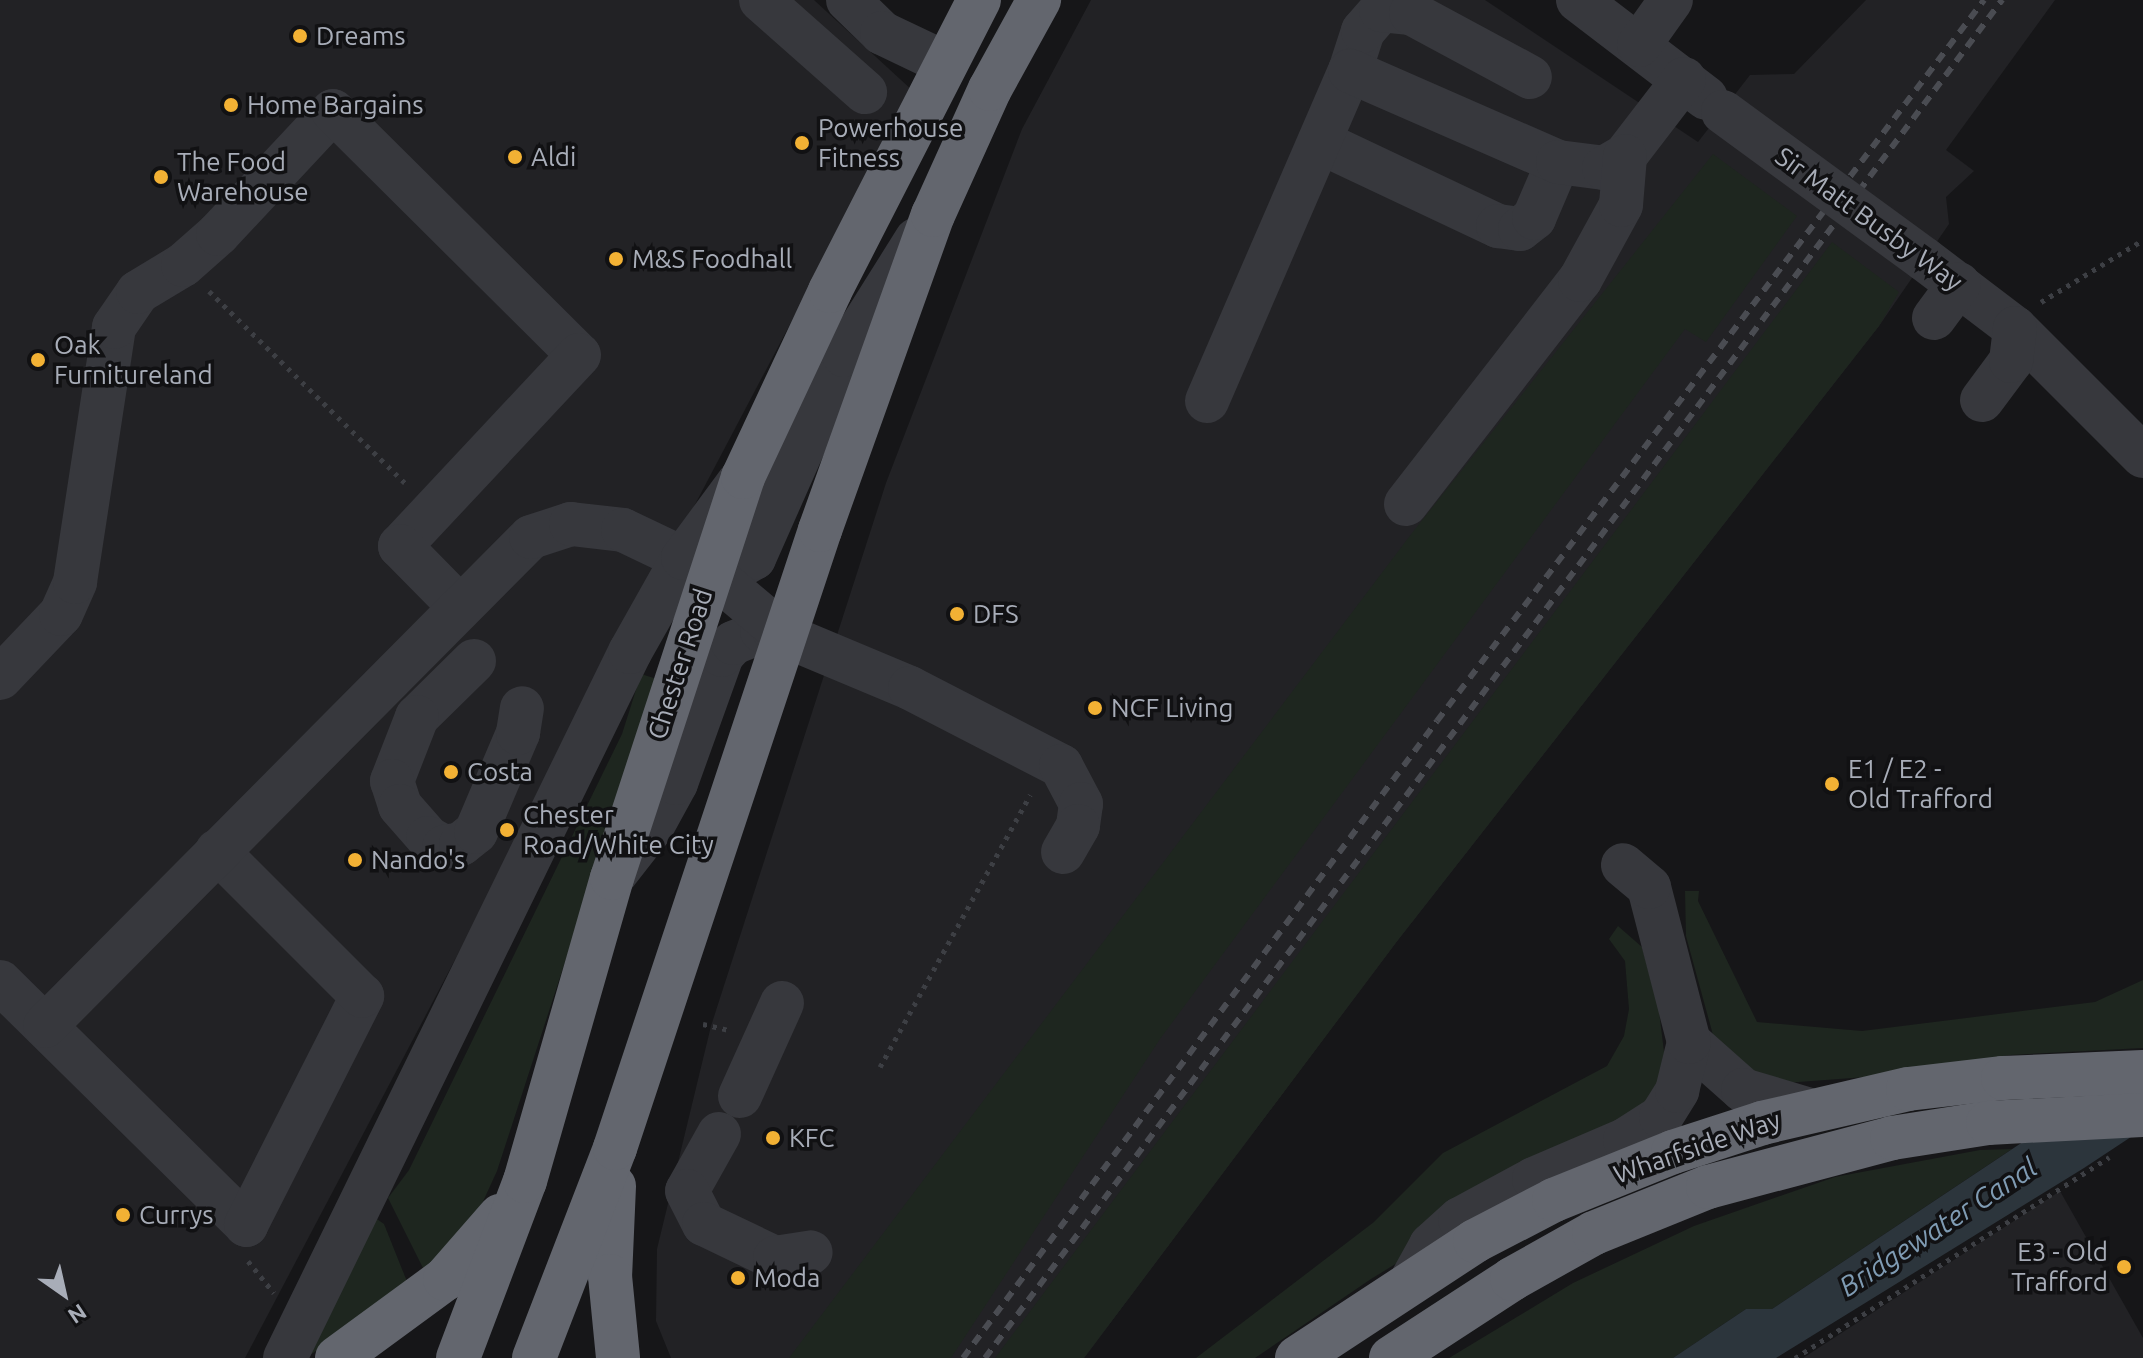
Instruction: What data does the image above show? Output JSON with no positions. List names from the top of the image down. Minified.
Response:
{"streets":{"highway":["Chester Road","Wharfside Way"],"street":["Sir Matt Busby Way"]},"water":["Bridgewater Canal"],"places":["Dreams","Home Bargains","Powerhouse Fitness","Aldi","The Food Warehouse","M&S Foodhall","Oak Furnitureland","DFS","NCF Living","Costa","E1 / E2 - Old Trafford","Chester Road/White City","Nando's","KFC","Currys","E3 - Old Trafford","Moda"],"north":"bottom right"}
